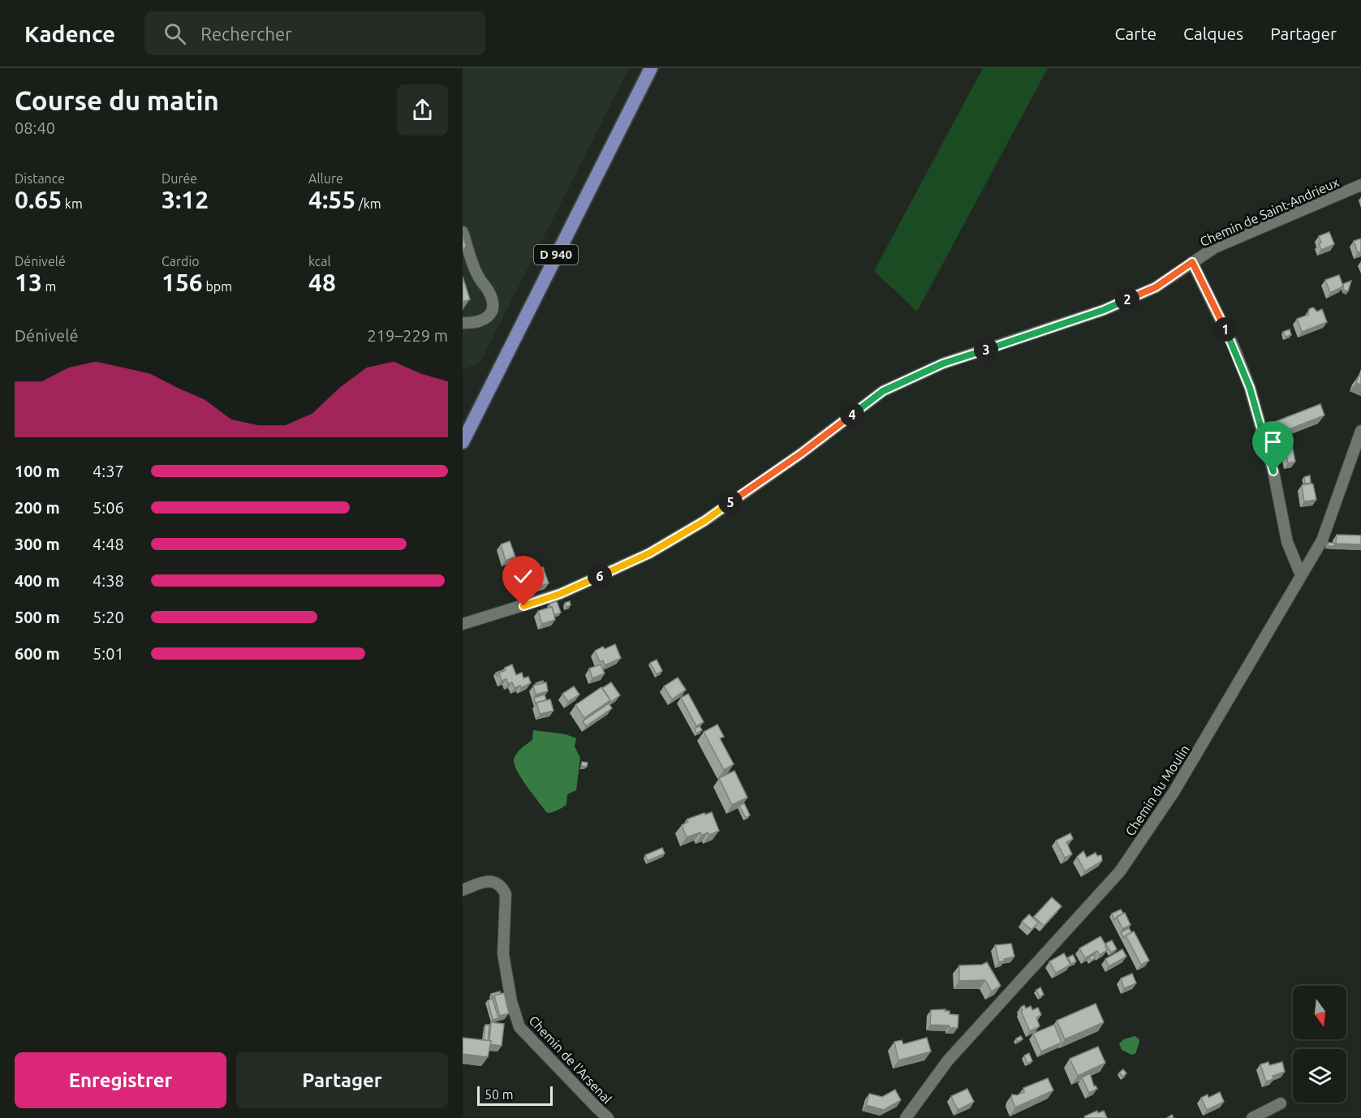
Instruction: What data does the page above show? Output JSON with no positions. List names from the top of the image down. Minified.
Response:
{"streets":{"main road":["D 940"],"street":["Chemin de Saint-Andrieux","Chemin du Moulin","Chemin de l'Arsenal"]},"scale_bar":"50 m","north":"bottom","page":{"header":"Kadence","search":"Rechercher","nav":["Carte","Calques","Partager"],"heading":["Course du matin","08:40"],"stats":[["Distance","0.65 km"],["Durée","3:12"],["Allure","4:55 /km"],["Dénivelé","13 m"],["Cardio","156 bpm"],["kcal","48"]],"pins":["2","1","3","4","5","6"],"chart":["Dénivelé","219–229 m"],"list":[{"name":"100 m","note":"4:37"},{"name":"200 m","note":"5:06"},{"name":"300 m","note":"4:48"},{"name":"400 m","note":"4:38"},{"name":"500 m","note":"5:20"},{"name":"600 m","note":"5:01"}],"buttons":["Enregistrer","Partager"],"scale":"50 m"}}
